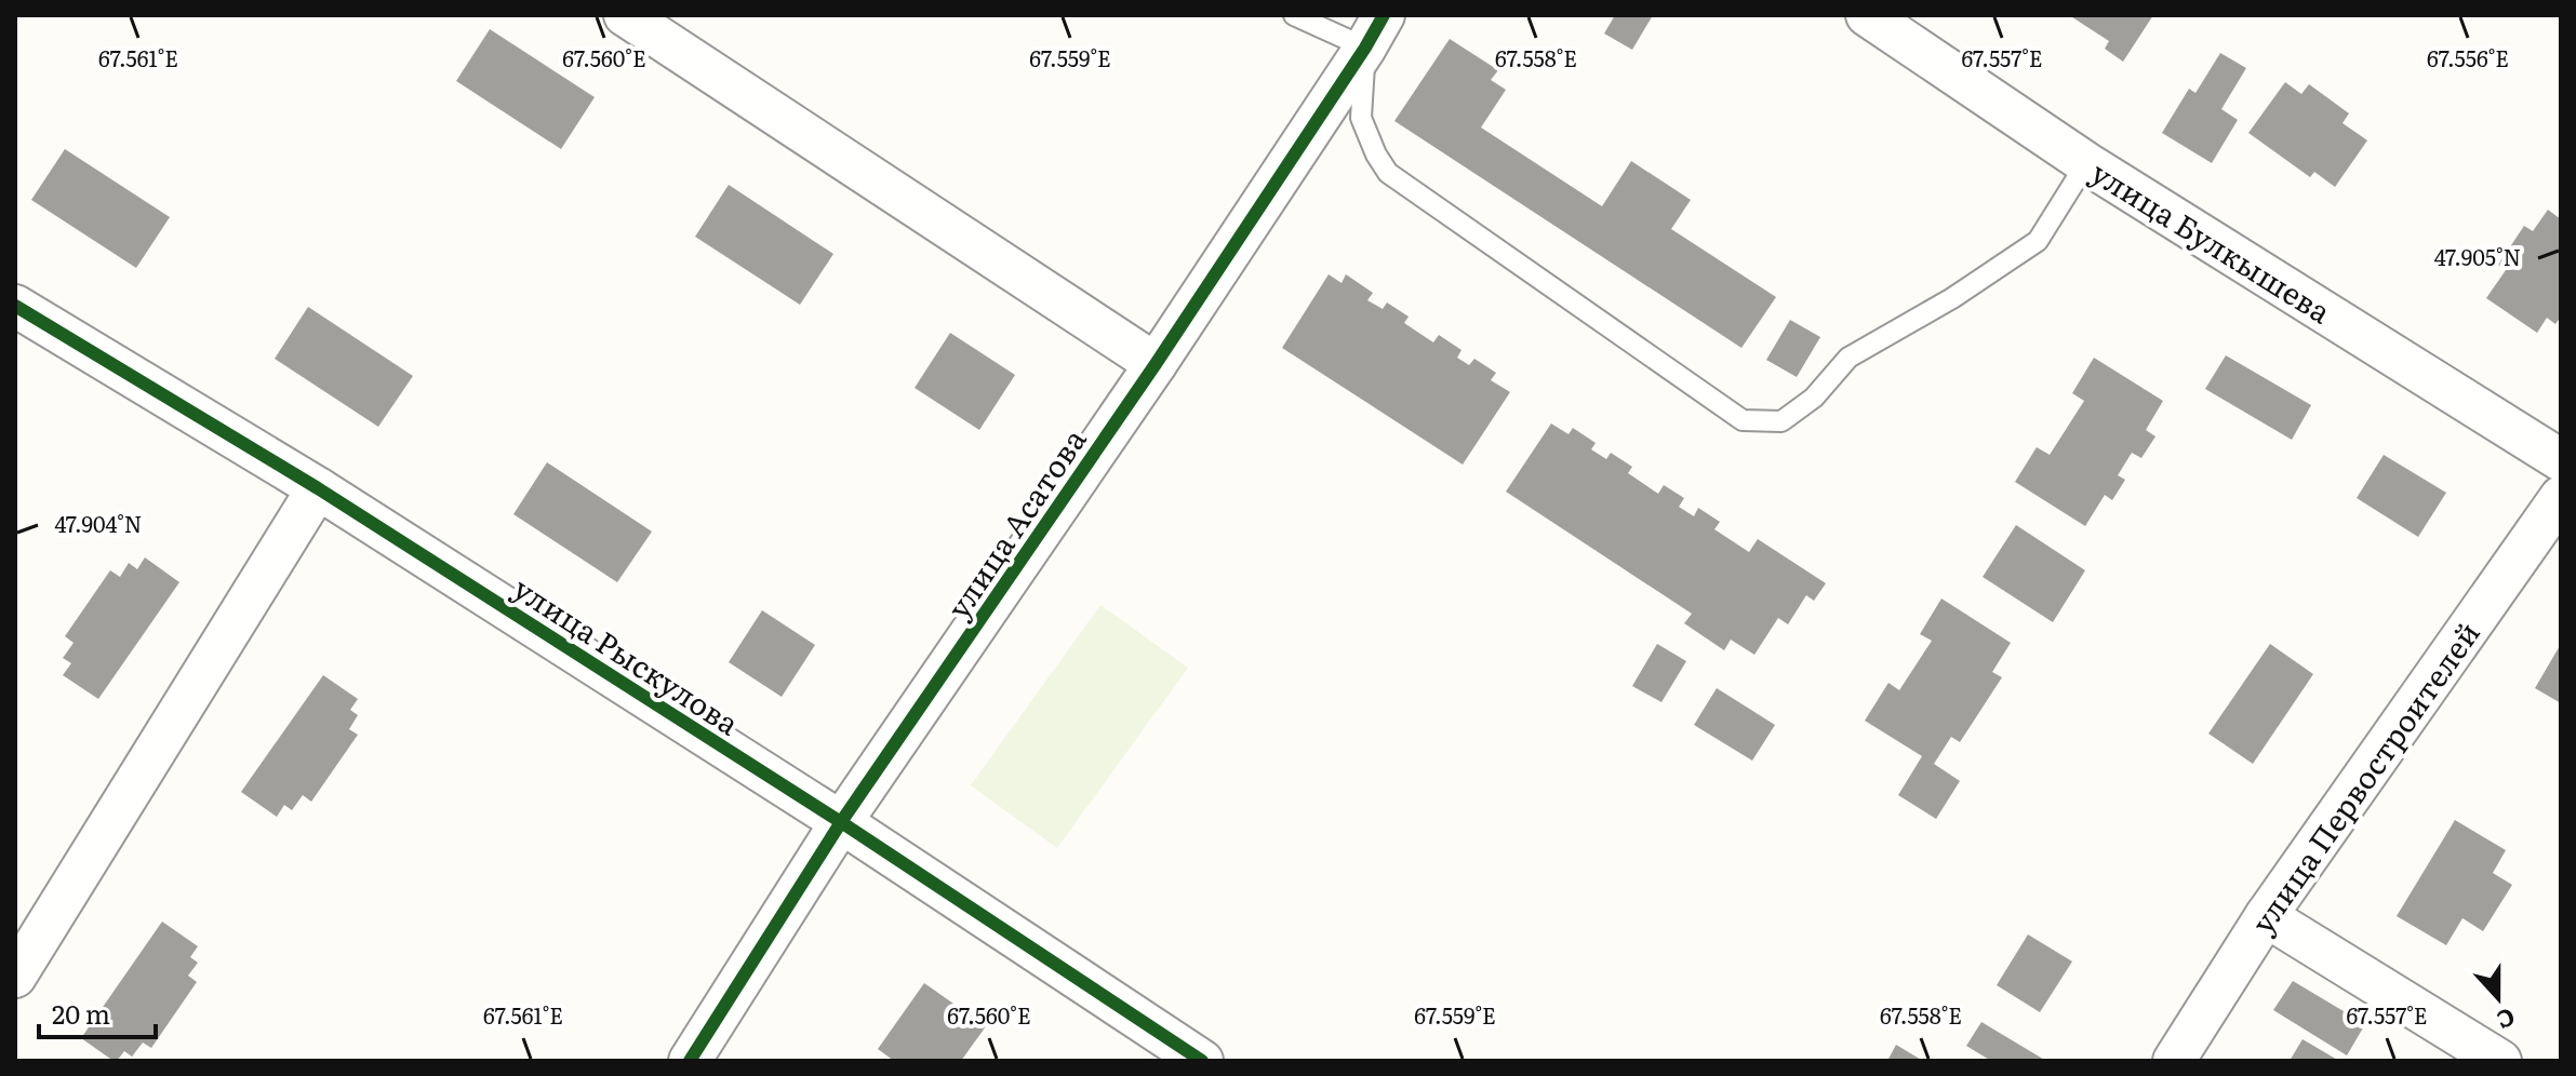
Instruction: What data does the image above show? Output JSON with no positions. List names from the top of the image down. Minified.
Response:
{"streets":{"street":["улица Булкышева","улица Асатова","улица Рыскулова","улица Первостроителей"]},"crossings":[["улица Асатова","улица Рыскулова"]],"scale_bar":"20 m","north":"bottom","coordinates":["67.561°E","67.560°E","67.559°E","67.558°E","67.557°E","67.556°E","47.905°N","47.904°N"]}
